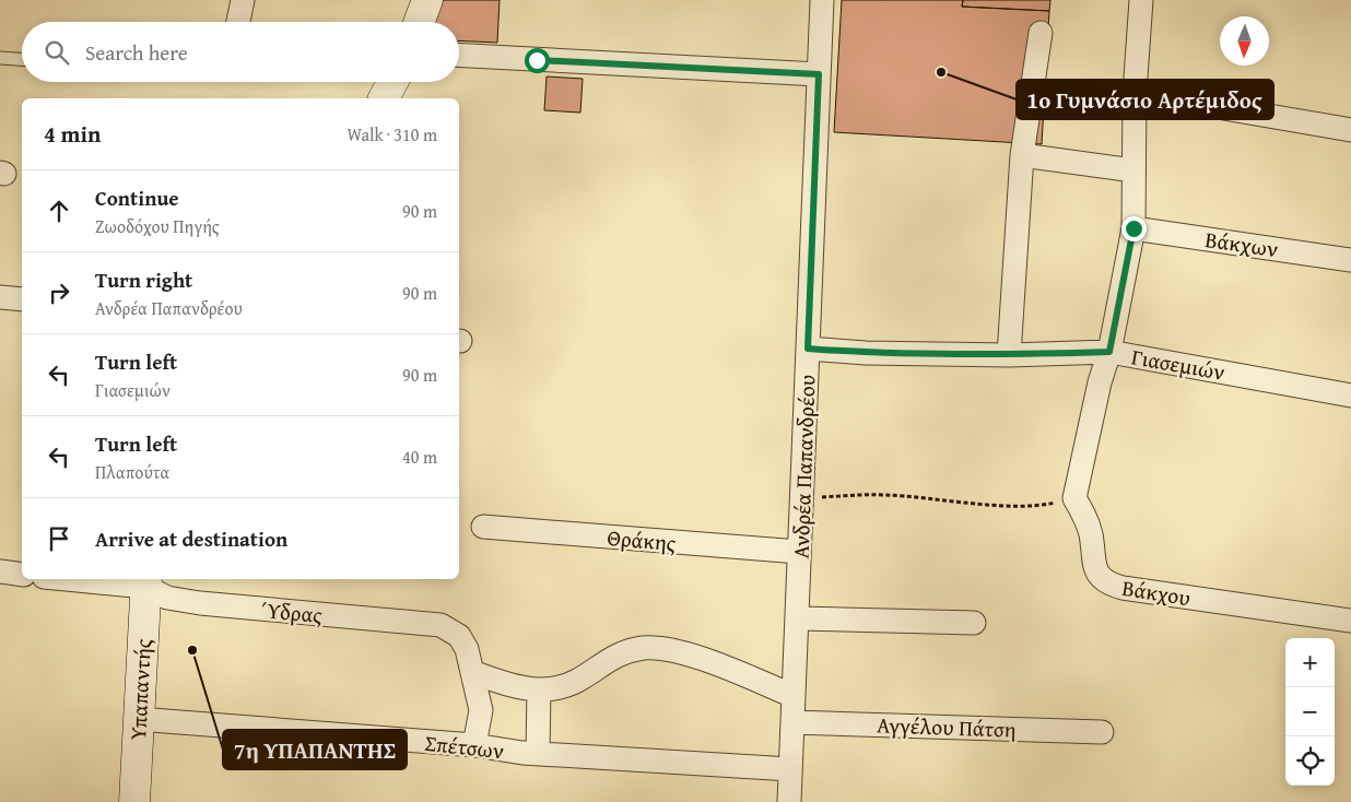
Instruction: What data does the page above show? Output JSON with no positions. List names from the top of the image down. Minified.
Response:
{"streets":{"street":["Βάκχων","Γιασεμιών","Ανδρέα Παπανδρέου","Θράκης","Βάκχου","Ύδρας","Υπαπαντής","Αγγέλου Πάτση","Σπέτσων"]},"crossings":[["Γιασεμιών","Ανδρέα Παπανδρέου"],["Ανδρέα Παπανδρέου","Θράκης"],["Ανδρέα Παπανδρέου","Αγγέλου Πάτση"],["Ανδρέα Παπανδρέου","Σπέτσων"],["Ύδρας","Υπαπαντής"],["Υπαπαντής","Σπέτσων"]],"places":["1ο Γυμνάσιο Αρτέμιδος","7η ΥΠΑΠΑΝΤΗΣ"],"north":"bottom","page":{"search":"Search here","heading":["4 min","Walk · 310 m"],"list":[["Continue","Ζωοδόχου Πηγής","90 m"],["Turn right","Ανδρέα Παπανδρέου","90 m"],["Turn left","Γιασεμιών","90 m"],["Turn left","Πλαπούτα","40 m"],"Arrive at destination"],"map_buttons":["+","−"]}}
